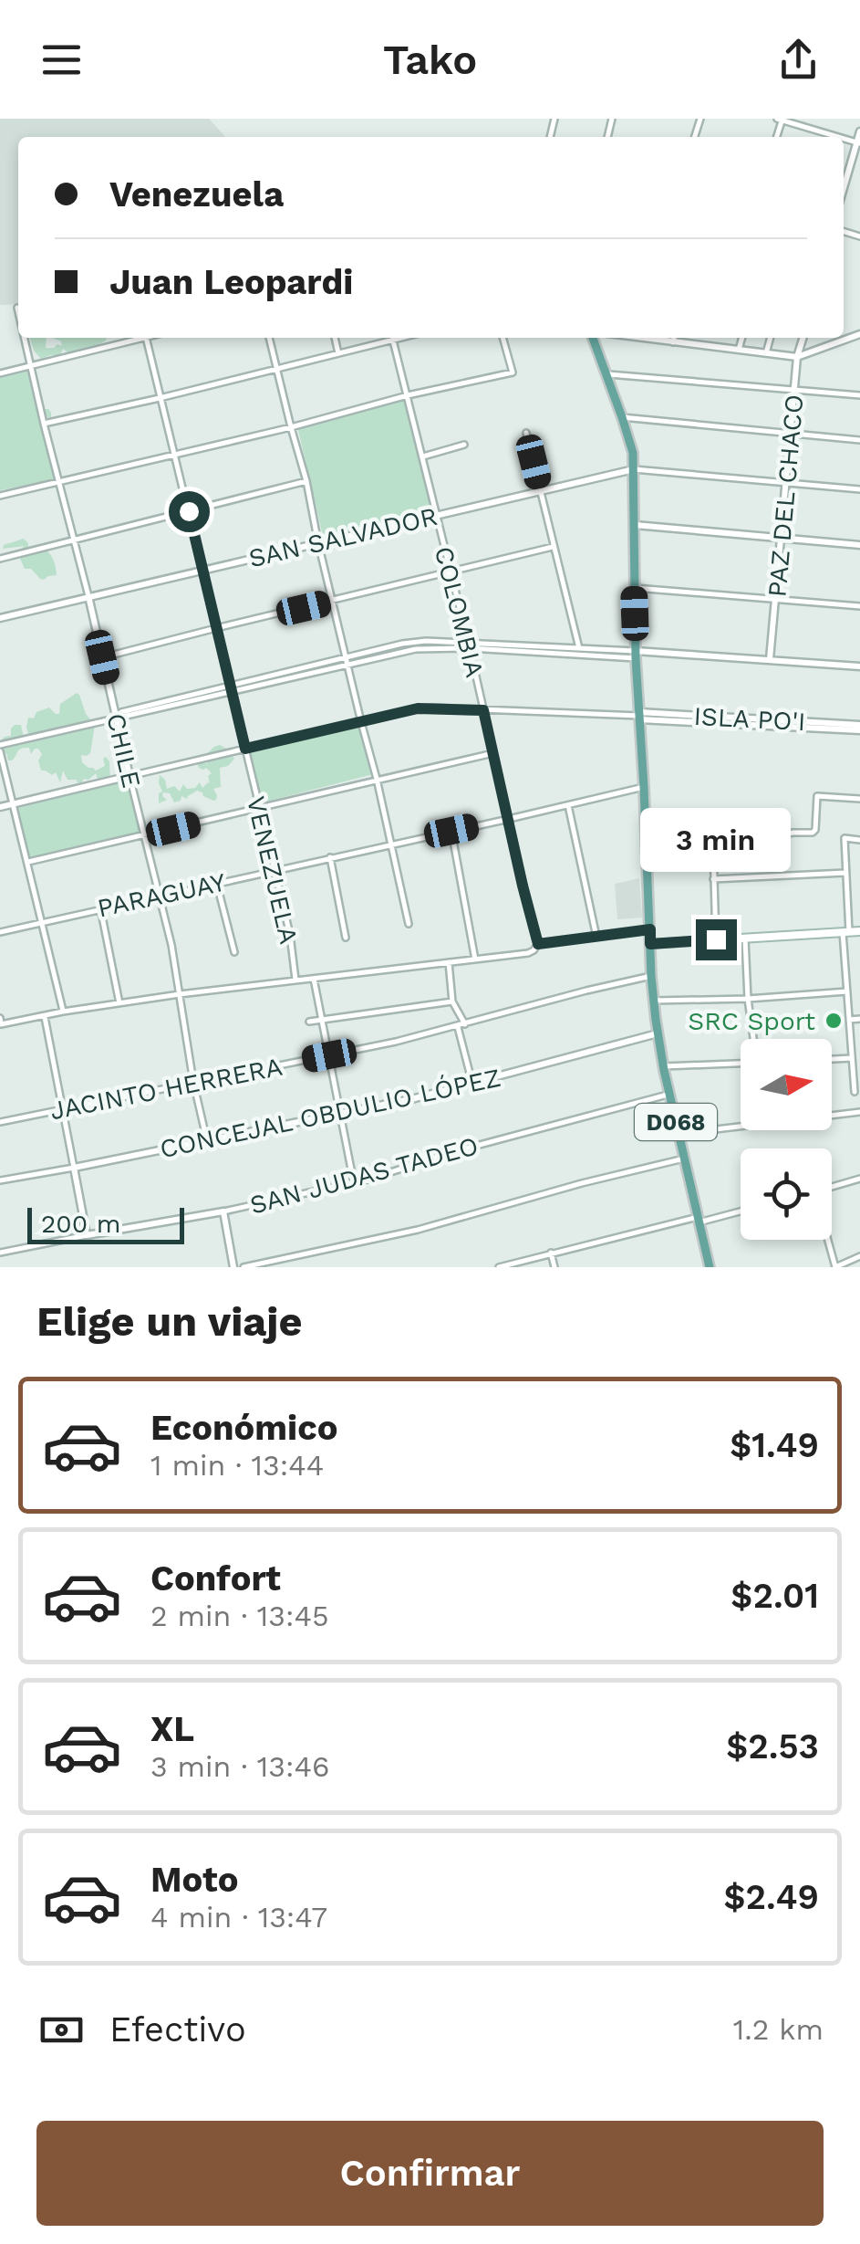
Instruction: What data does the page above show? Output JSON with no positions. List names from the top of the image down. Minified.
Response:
{"streets":{"main road":["D068"],"street":["PAZ DEL CHACO","SAN SALVADOR","COLOMBIA","ISLA PO'I","CHILE","VENEZUELA","PARAGUAY","JACINTO HERRERA","CONCEJAL OBDULIO LÓPEZ","SAN JUDAS TADEO"]},"crossings":[["SAN SALVADOR","COLOMBIA"],["SAN SALVADOR","CHILE"],["SAN SALVADOR","VENEZUELA"],["SAN SALVADOR","D068"],["COLOMBIA","PARAGUAY"],["ISLA PO'I","D068"],["CHILE","PARAGUAY"],["CHILE","JACINTO HERRERA"],["CHILE","CONCEJAL OBDULIO LÓPEZ"],["VENEZUELA","PARAGUAY"],["PARAGUAY","D068"],["JACINTO HERRERA","D068"],["CONCEJAL OBDULIO LÓPEZ","D068"],["D068","SAN JUDAS TADEO"]],"places":["SRC Sport"],"scale_bar":"200 m","north":"right","page":{"header":"Tako","banner":["Venezuela","Juan Leopardi"],"bubble":"3 min","scale":"200 m","heading":"Elige un viaje","list":[{"name":"Económico","note":"1 min · 13:44","value":"$1.49"},{"name":"Confort","note":"2 min · 13:45","value":"$2.01"},{"name":"XL","note":"3 min · 13:46","value":"$2.53"},{"name":"Moto","note":"4 min · 13:47","value":"$2.49"}],"pay":["Efectivo","1.2 km"],"buttons":"Confirmar"}}
